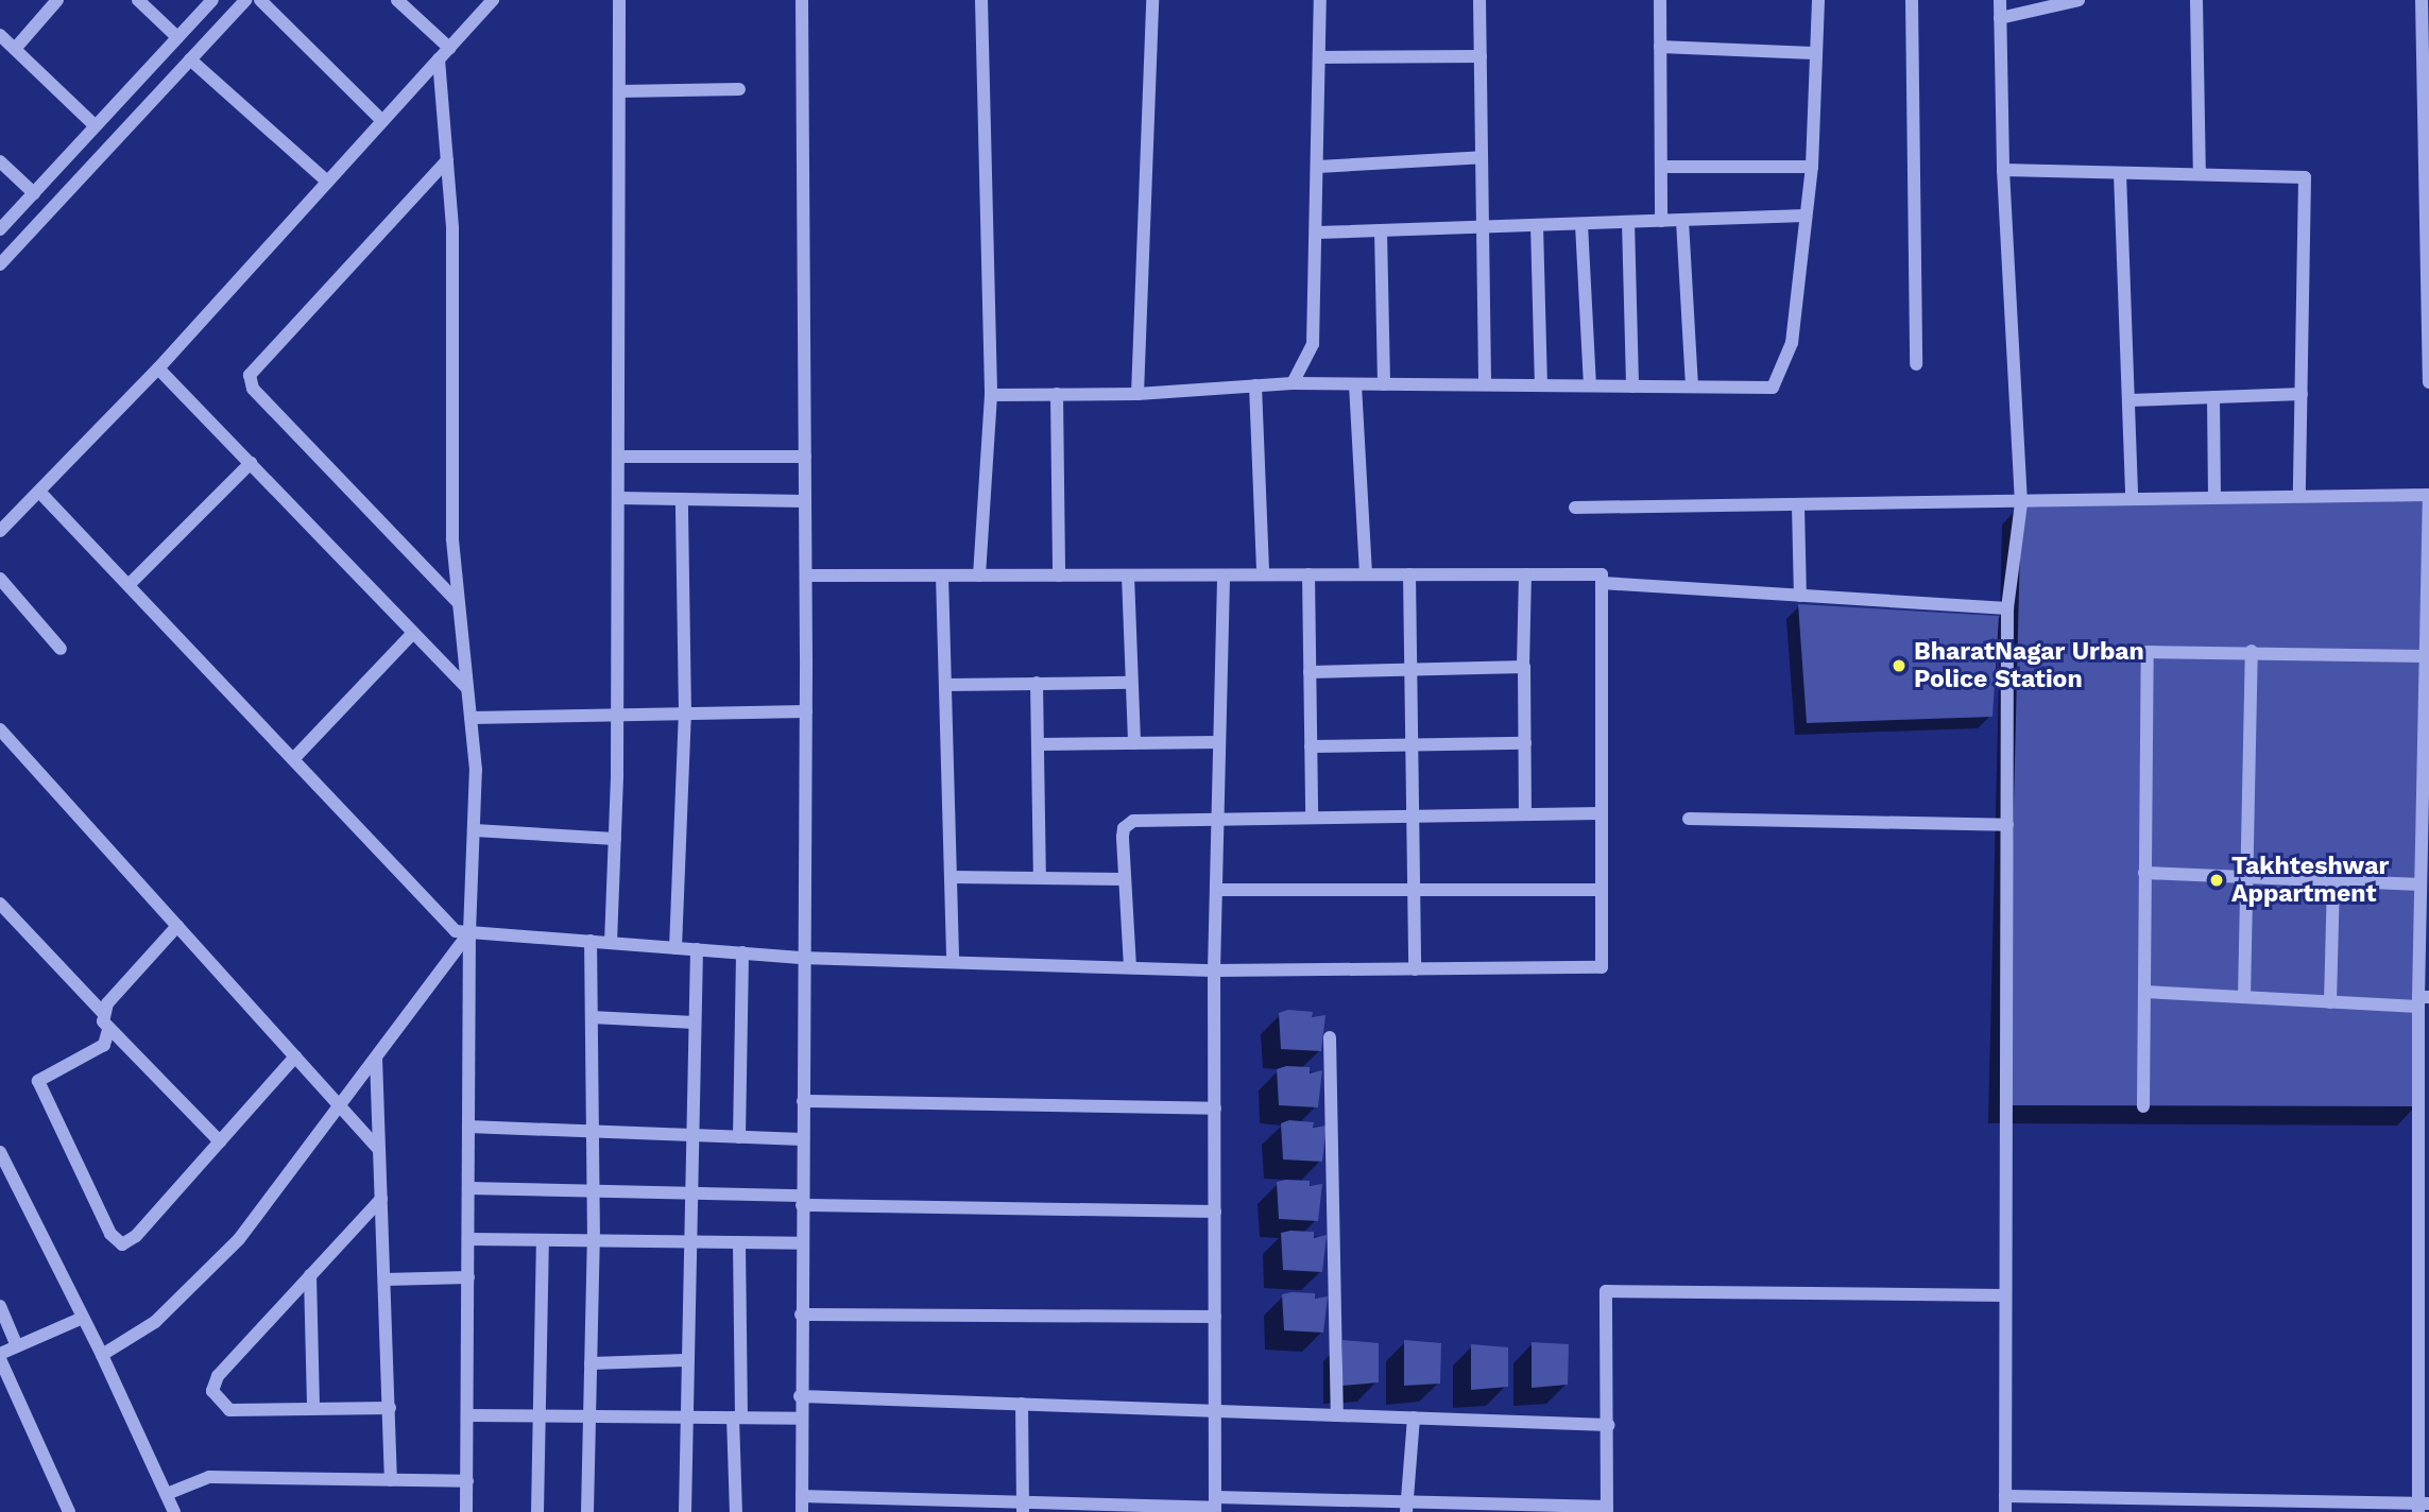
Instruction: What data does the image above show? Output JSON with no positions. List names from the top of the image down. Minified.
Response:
{"places":["BharatNagar Urban Police Station","Takhteshwar Appartment"]}
